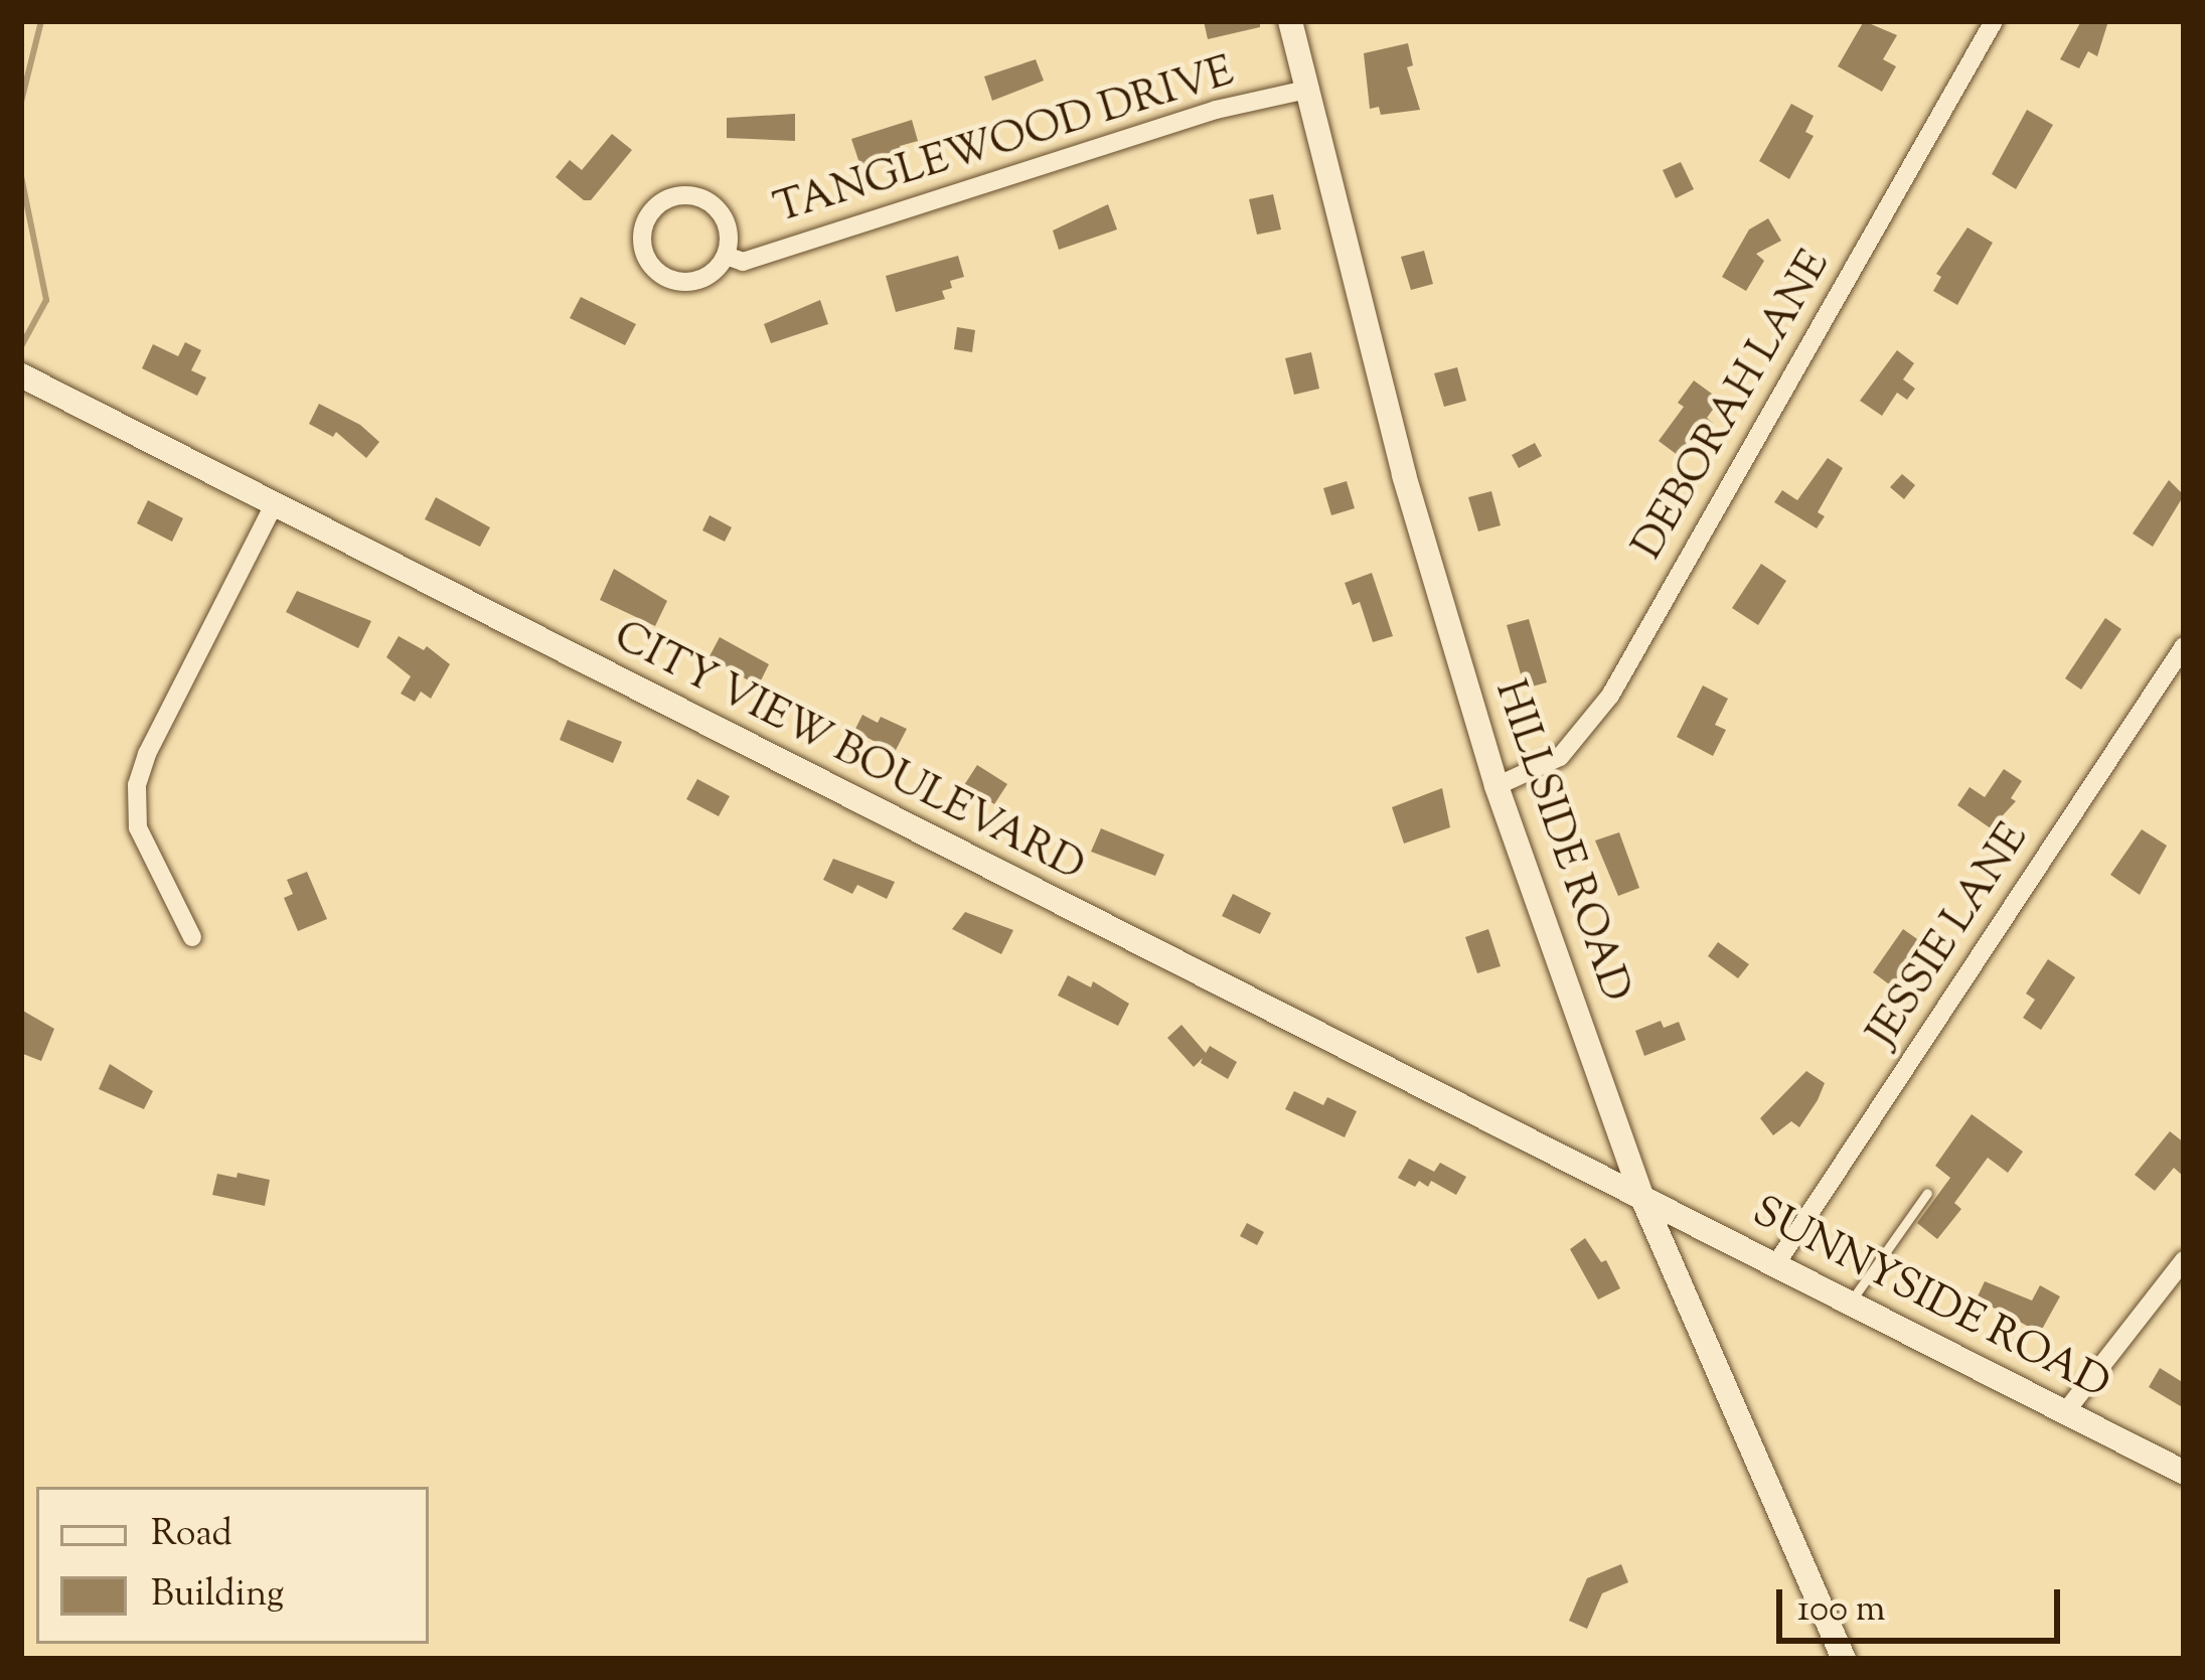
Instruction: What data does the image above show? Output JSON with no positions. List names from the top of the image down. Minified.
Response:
{"streets":{"street":["TANGLEWOOD DRIVE","DEBORAH LANE","CITY VIEW BOULEVARD","HILLSIDE ROAD","JESSIE LANE","SUNNYSIDE ROAD"]},"crossings":[["TANGLEWOOD DRIVE","HILLSIDE ROAD"],["DEBORAH LANE","HILLSIDE ROAD"],["CITY VIEW BOULEVARD","HILLSIDE ROAD"],["CITY VIEW BOULEVARD","SUNNYSIDE ROAD"],["HILLSIDE ROAD","SUNNYSIDE ROAD"],["JESSIE LANE","SUNNYSIDE ROAD"]],"legend":["Road","Building"],"scale_bar":"100 m"}
